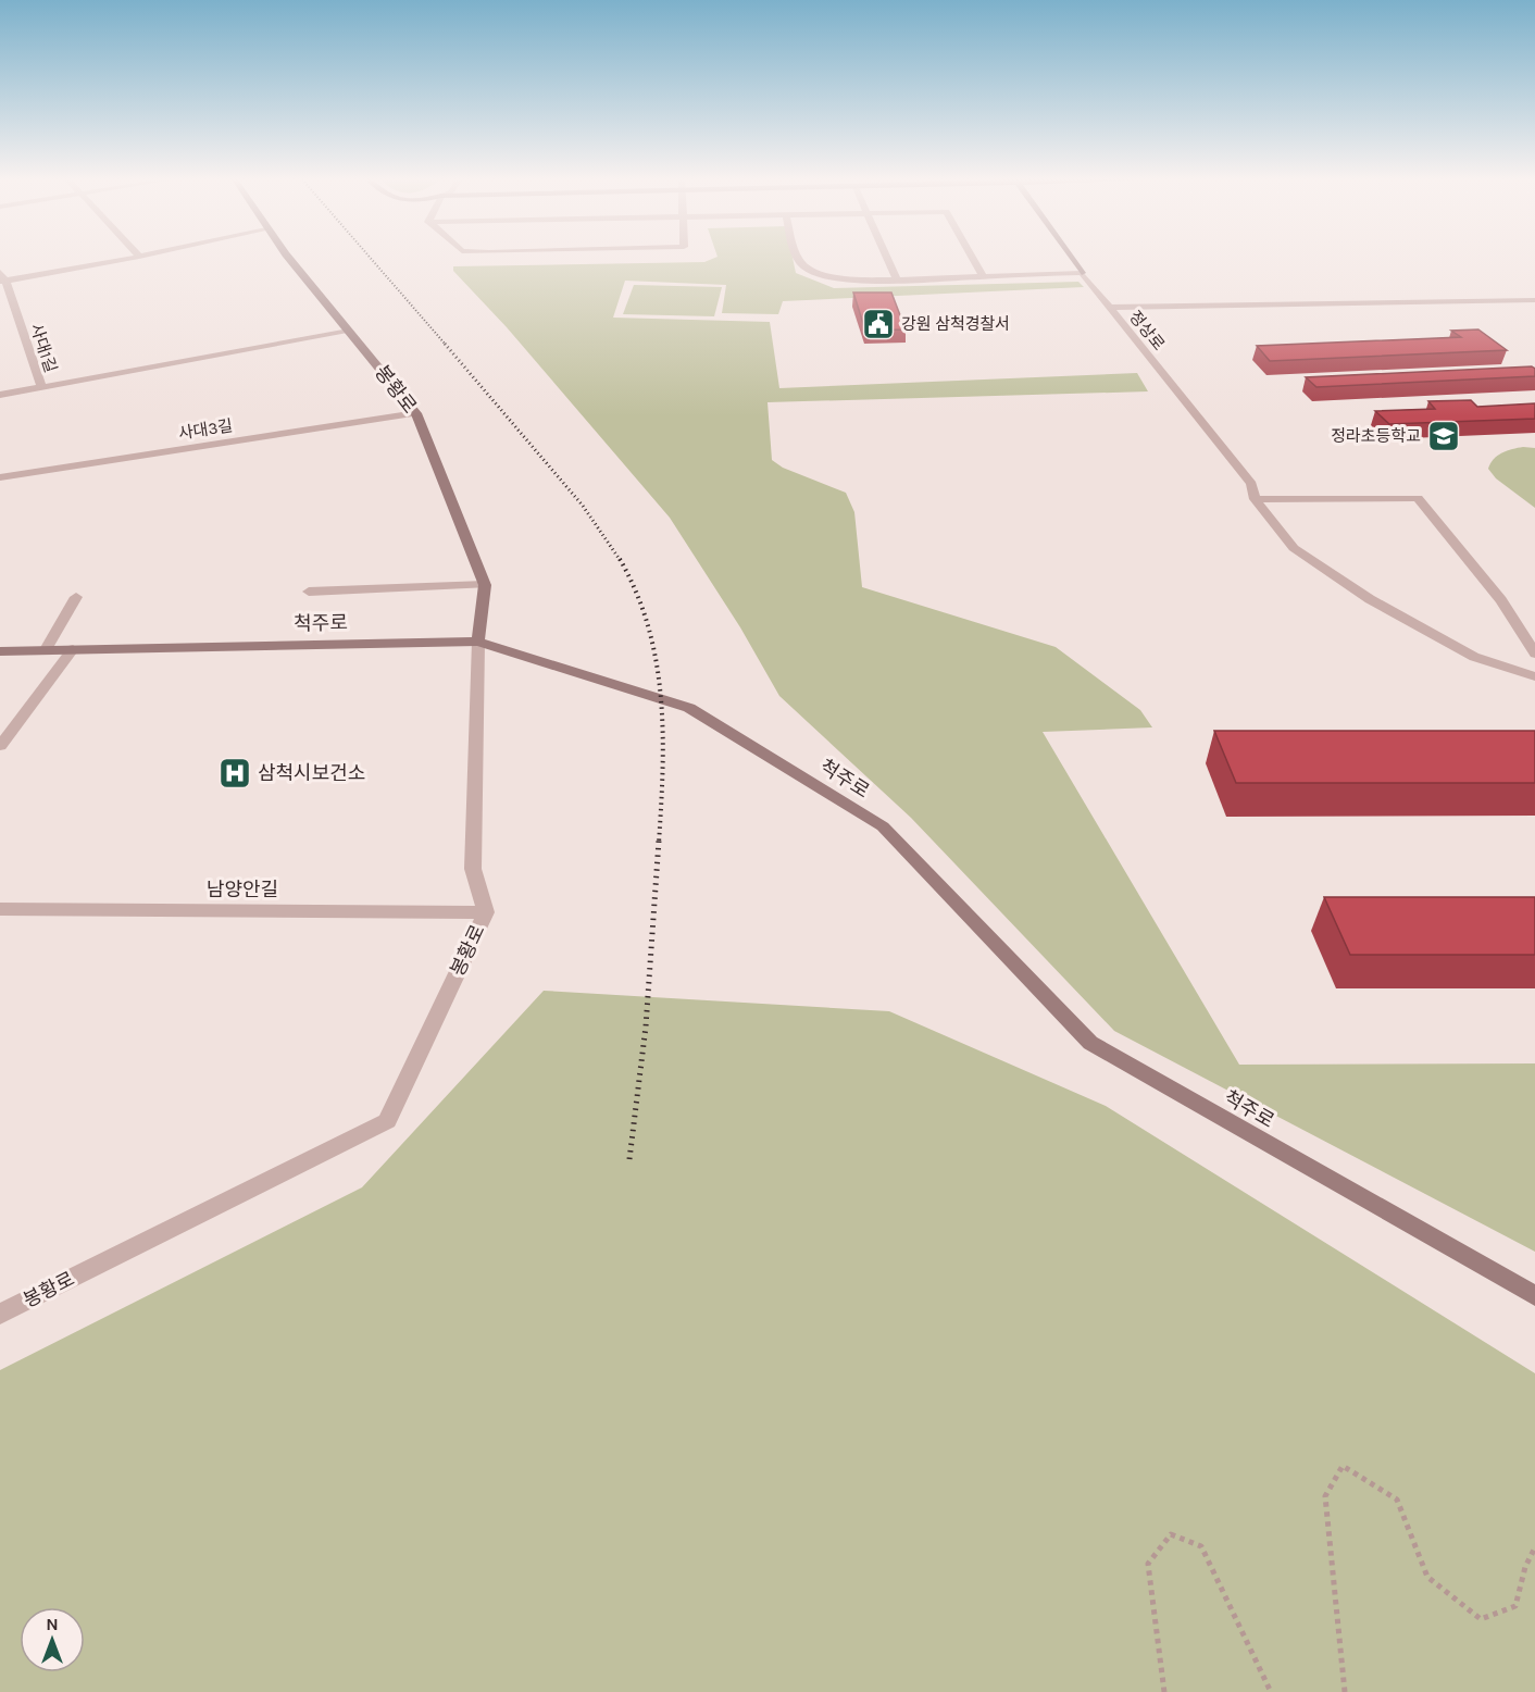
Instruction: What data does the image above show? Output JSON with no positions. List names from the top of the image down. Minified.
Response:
{"streets":{"street":["정상로","사대1길","봉황로","사대3길","척주로","남양안길"]},"crossings":[["봉황로","사대3길"],["봉황로","척주로"],["봉황로","남양안길"]],"places":{"public building":["강원 삼척경찰서"],"school or university":["정라초등학교"],"hospital":["삼척시보건소"]},"north":"top"}
